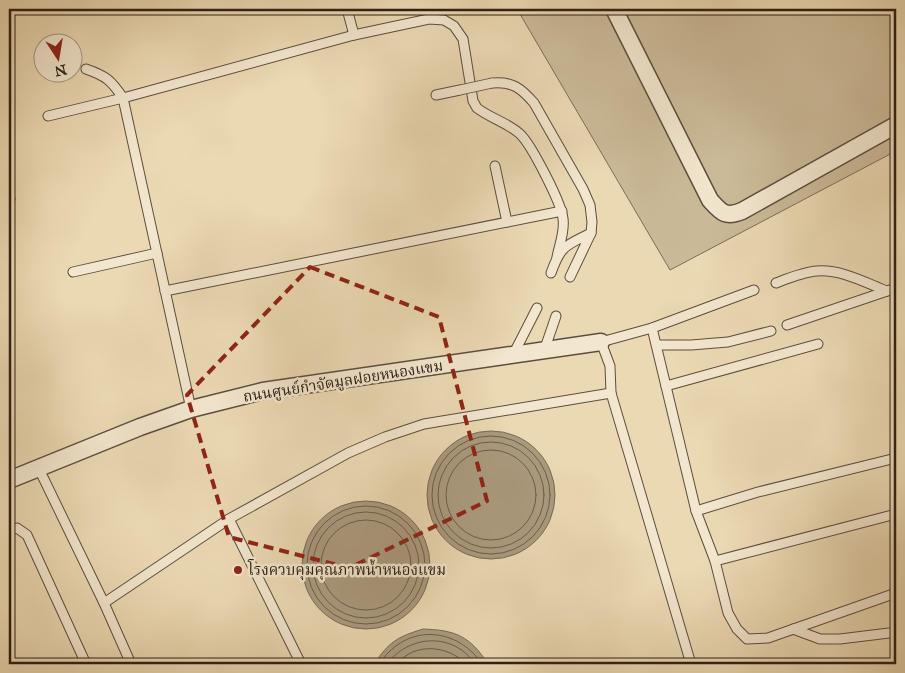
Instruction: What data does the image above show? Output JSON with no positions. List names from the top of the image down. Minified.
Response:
{"streets":{"street":["ถนนศูนย์กำจัดมูลฝอยหนองแขม"]},"places":["โรงควบคุมคุณภาพน้ำหนองแขม"],"north":"bottom"}
